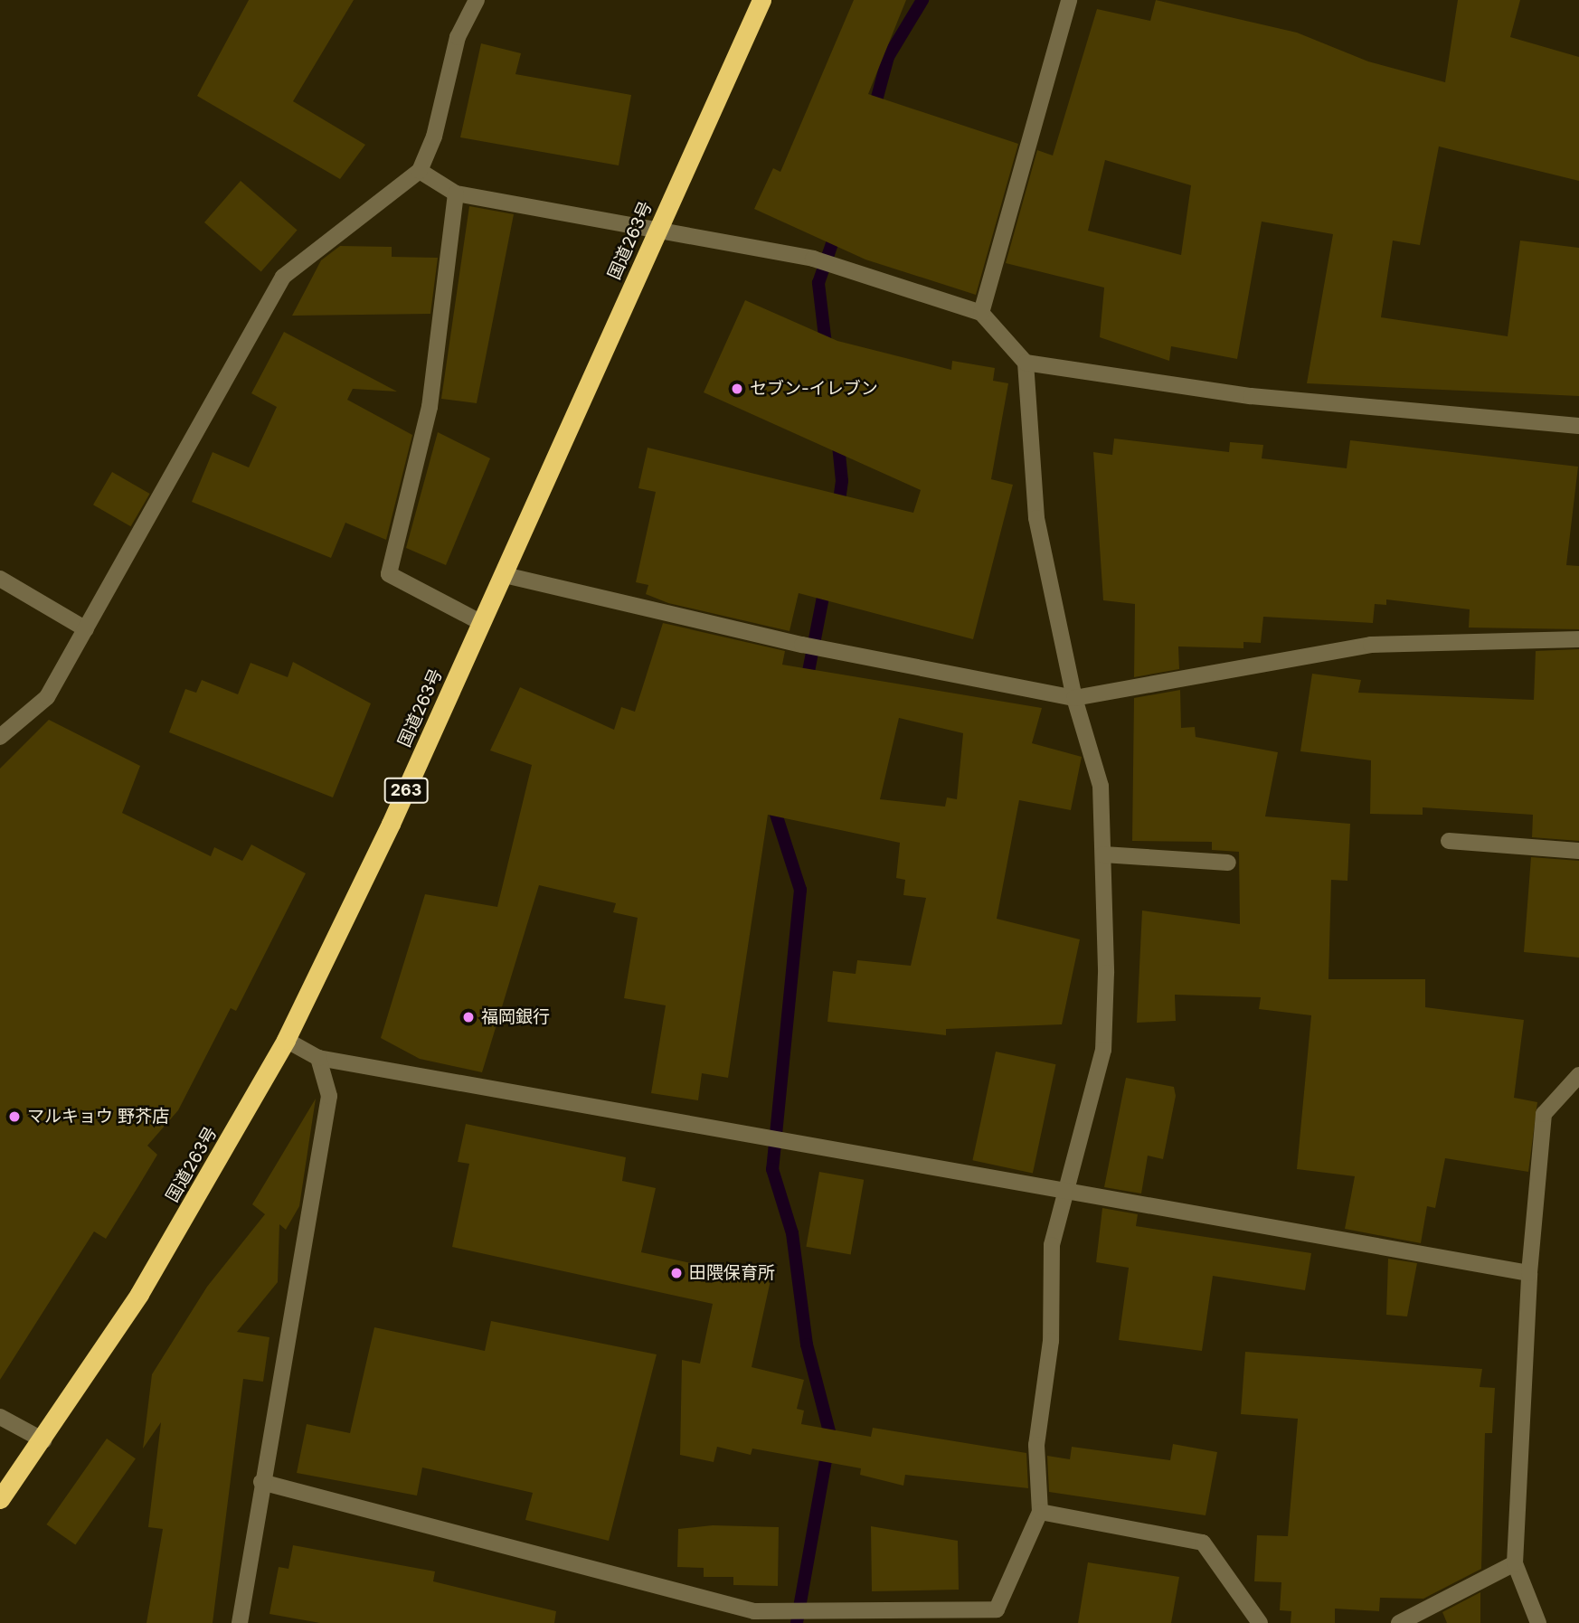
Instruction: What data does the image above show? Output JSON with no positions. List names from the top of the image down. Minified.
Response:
{"streets":{"highway":["国道263号","263"]},"places":["セブン-イレブン","福岡銀行","マルキョウ 野芥店","田隈保育所"]}
